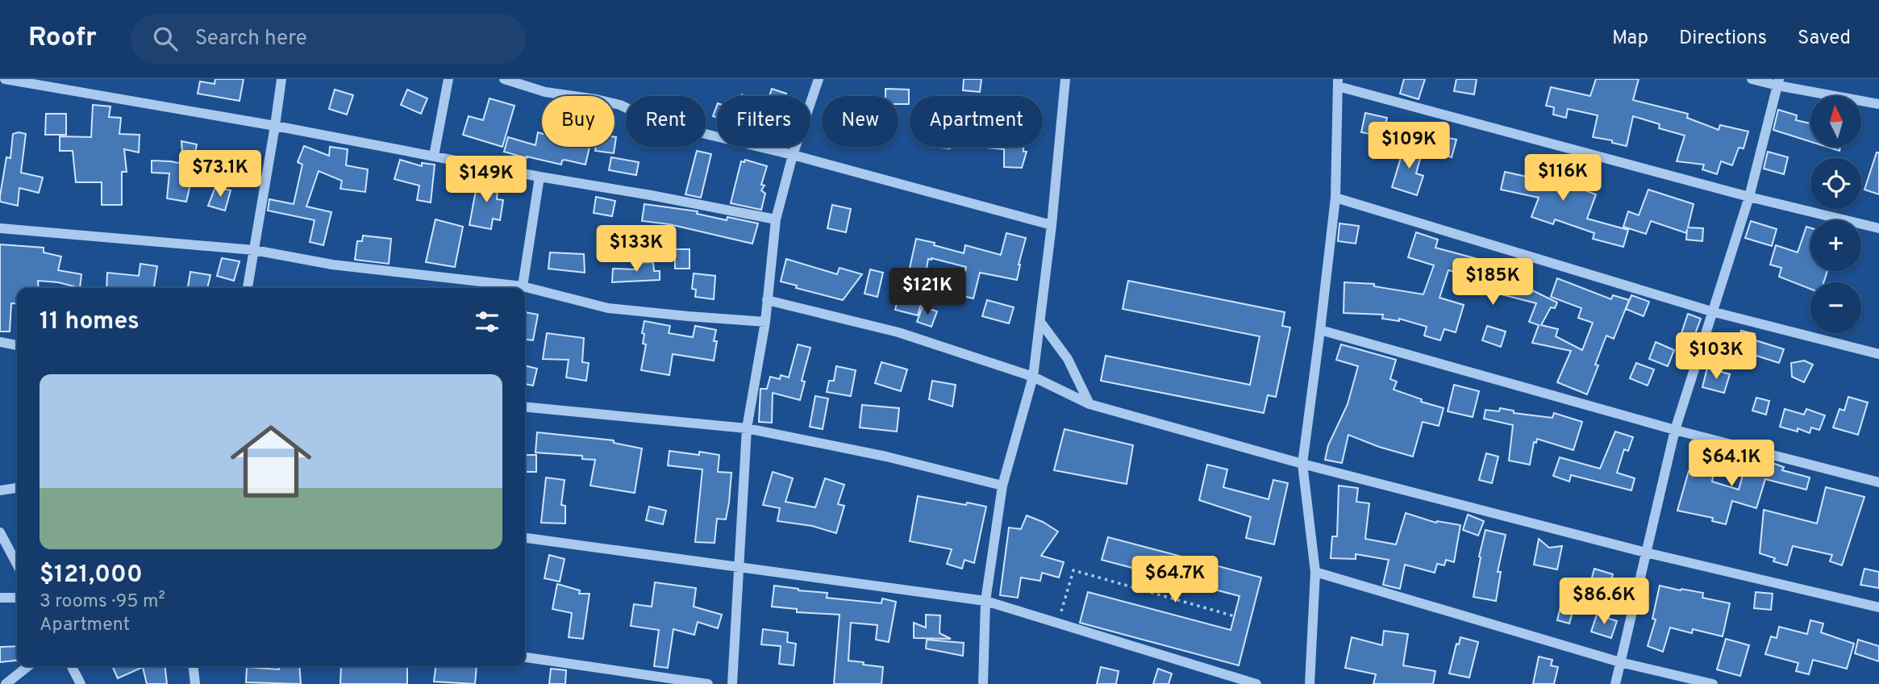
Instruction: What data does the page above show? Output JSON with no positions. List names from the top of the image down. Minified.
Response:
{"north":"top","page":{"header":"Roofr","search":"Search here","nav":["Map","Directions","Saved"],"map_buttons":["+","−"],"chip":["Buy","Rent","Filters","New","Apartment"],"price":["$109K","$73.1K","$116K","$149K","$133K","$185K","$121K","$103K","$64.1K","$64.7K","$86.6K"],"heading":"11 homes","list":[{"name":"$121,000","note":"3 rooms · 95 m² · Apartment"}]}}
